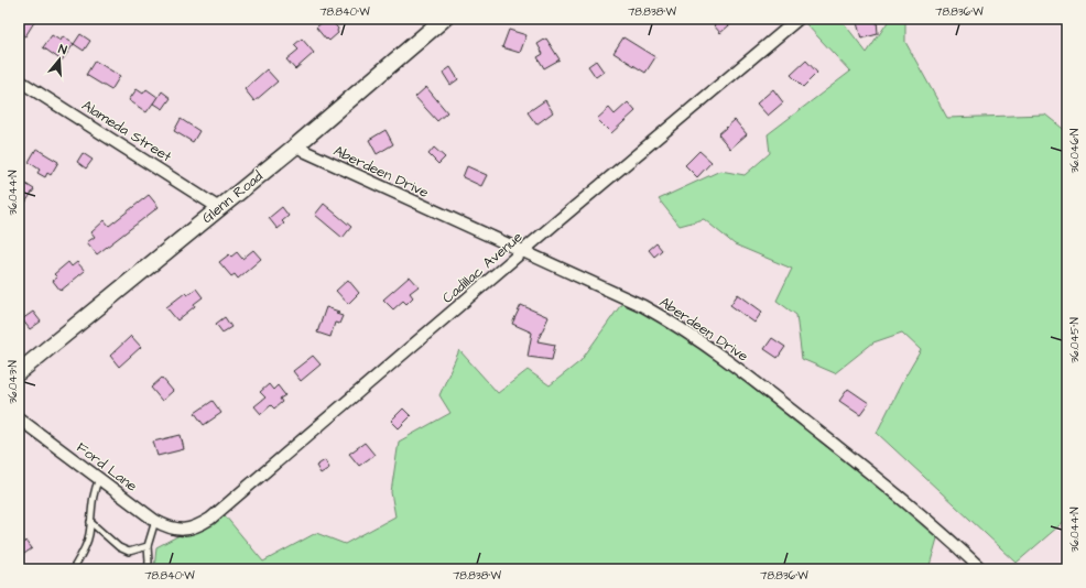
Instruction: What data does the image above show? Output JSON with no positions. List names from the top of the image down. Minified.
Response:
{"streets":{"street":["Alameda Street","Aberdeen Drive","Glenn Road","Cadillac Avenue","Ford Lane"]},"crossings":[["Alameda Street","Glenn Road"],["Aberdeen Drive","Glenn Road"],["Aberdeen Drive","Cadillac Avenue"],["Cadillac Avenue","Ford Lane"]],"north":"top","coordinates":["78.840°W","78.838°W","78.836°W","36.046°N","36.044°N","36.045°N","36.043°N"]}
